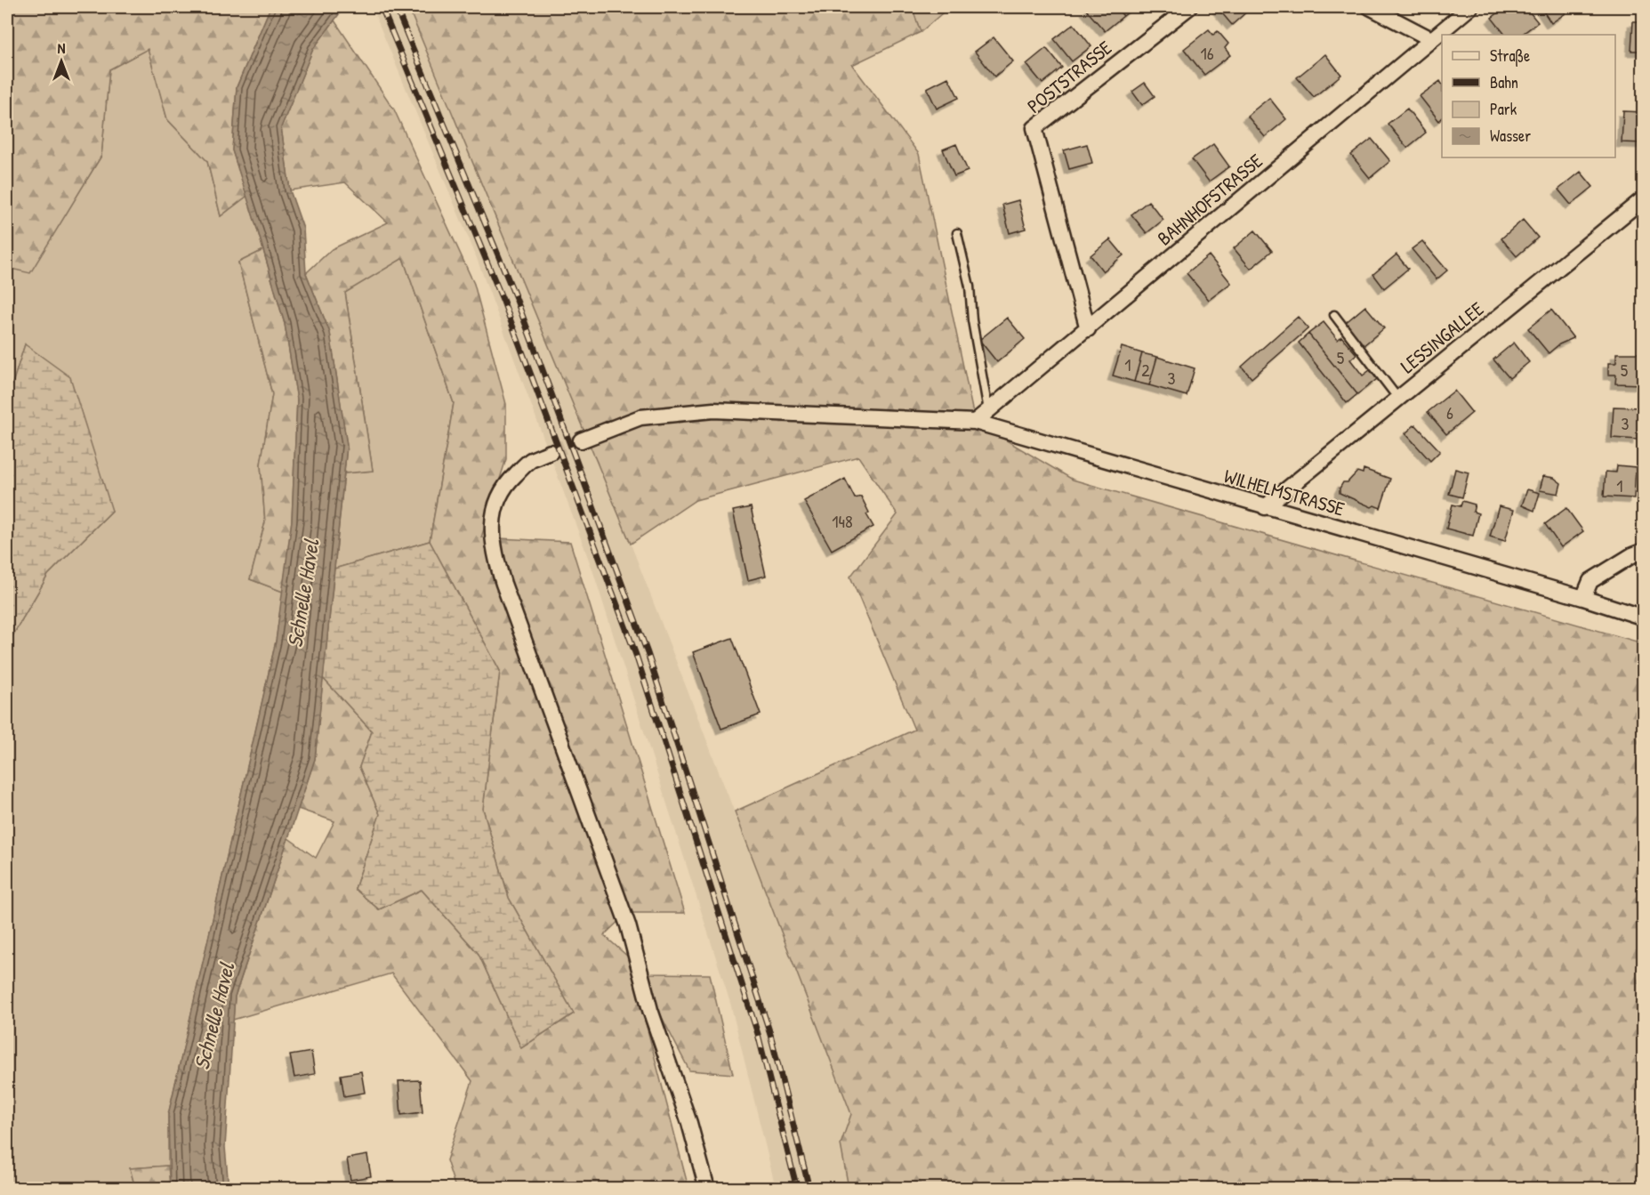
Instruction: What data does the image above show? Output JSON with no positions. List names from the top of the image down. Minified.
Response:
{"streets":{"street":["POSTSTRASSE","BAHNHOFSTRASSE","LESSINGALLEE","WILHELMSTRASSE"]},"crossings":[["POSTSTRASSE","BAHNHOFSTRASSE"],["BAHNHOFSTRASSE","WILHELMSTRASSE"],["LESSINGALLEE","WILHELMSTRASSE"]],"water":["Schnelle Havel"],"house_numbers":["16","5","1","2","5","3","6","3","1","148"],"legend":["Straße","Bahn","Park","Wasser"],"north":"top"}
